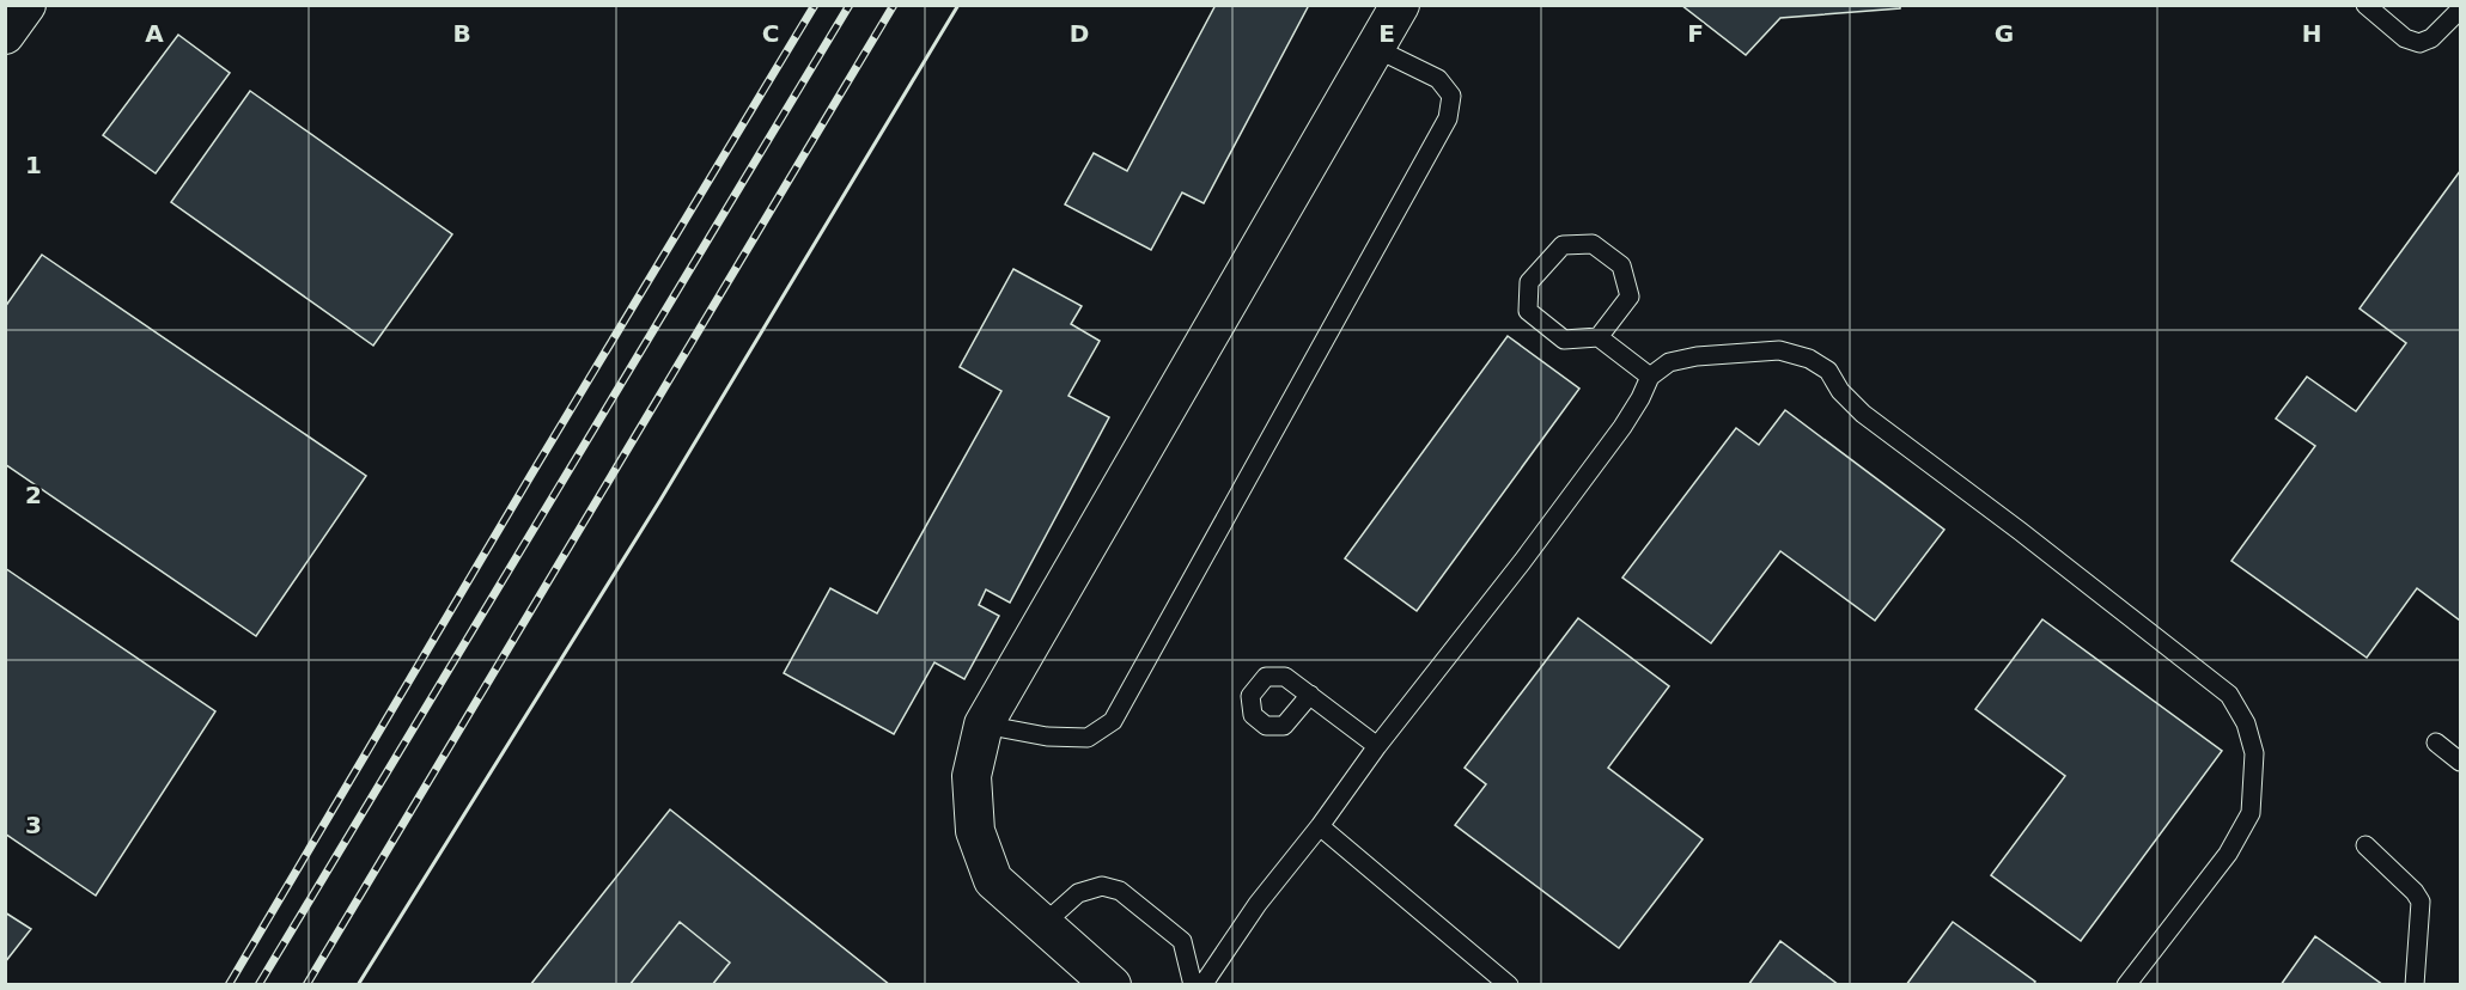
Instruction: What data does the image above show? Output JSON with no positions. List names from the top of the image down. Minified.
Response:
{"grid":{"columns":["A","B","C","D","E","F","G","H"],"rows":["1","2","3"]}}
